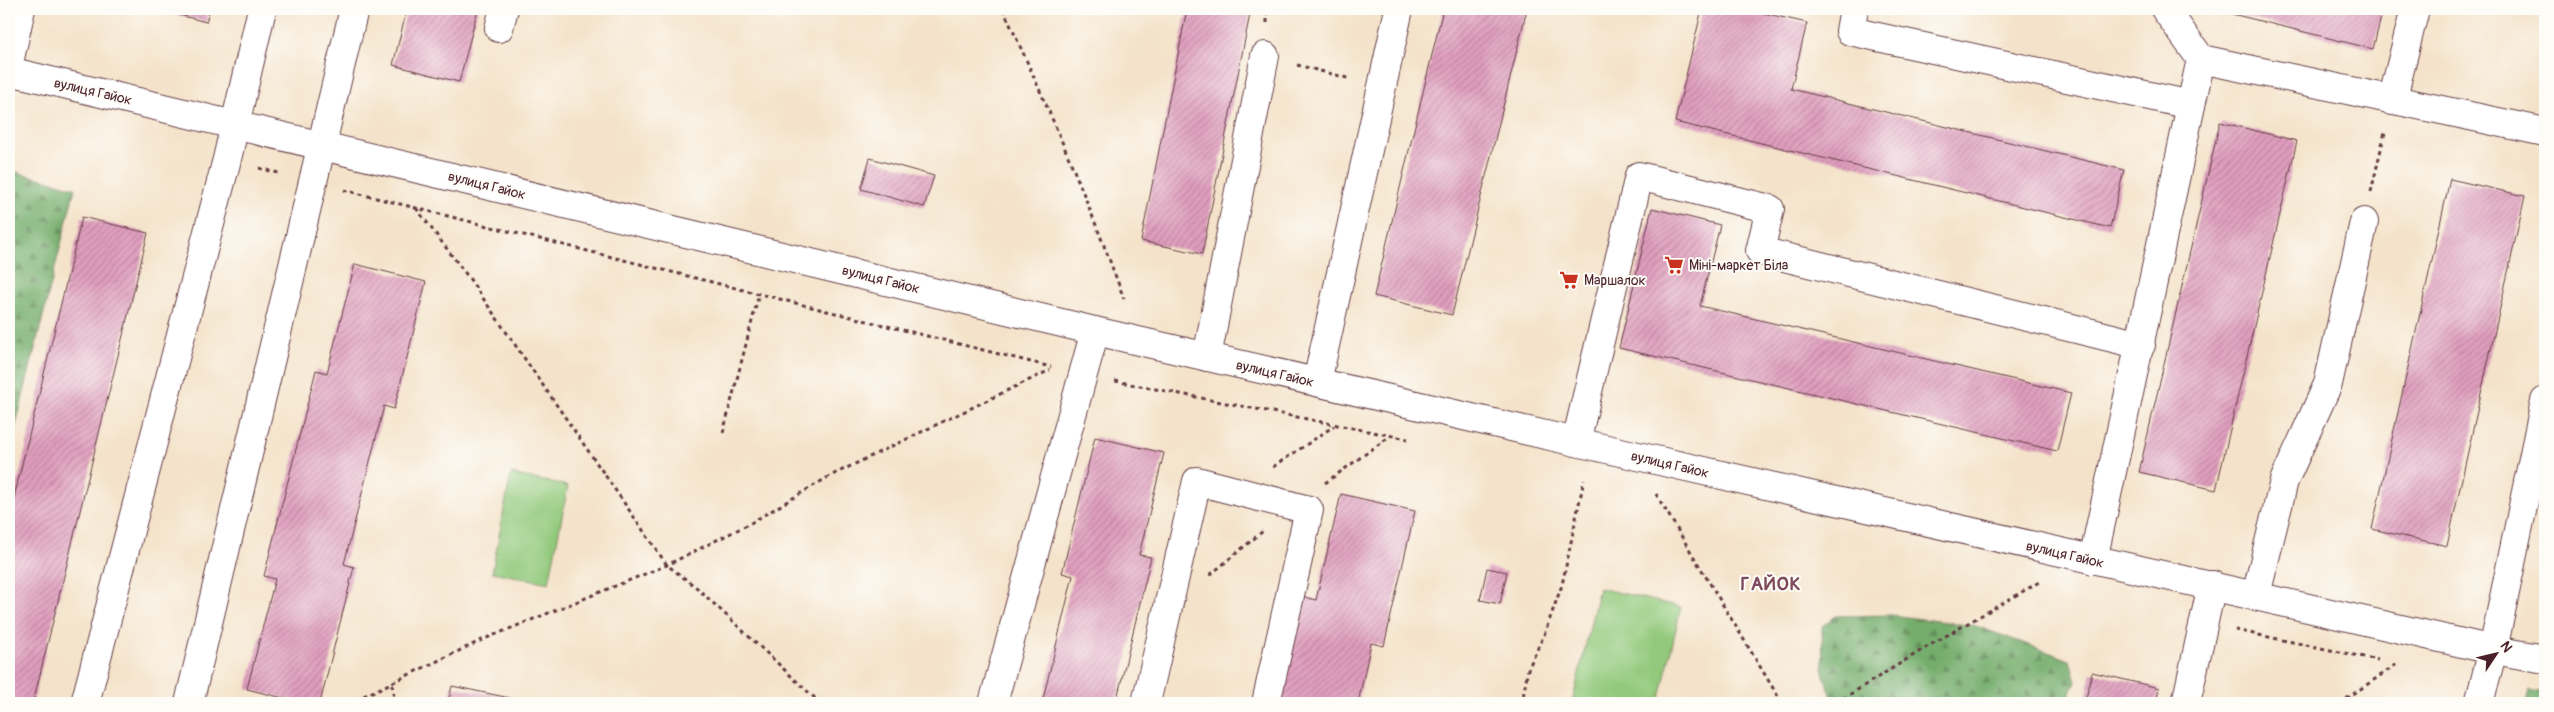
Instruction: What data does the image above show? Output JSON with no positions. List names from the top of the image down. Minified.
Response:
{"streets":{"street":["вулиця Гайок"]},"districts":["ГАЙОК"],"places":{"supermarket":["Міні-маркет Біла","Маршалок"]},"north":"top right"}
